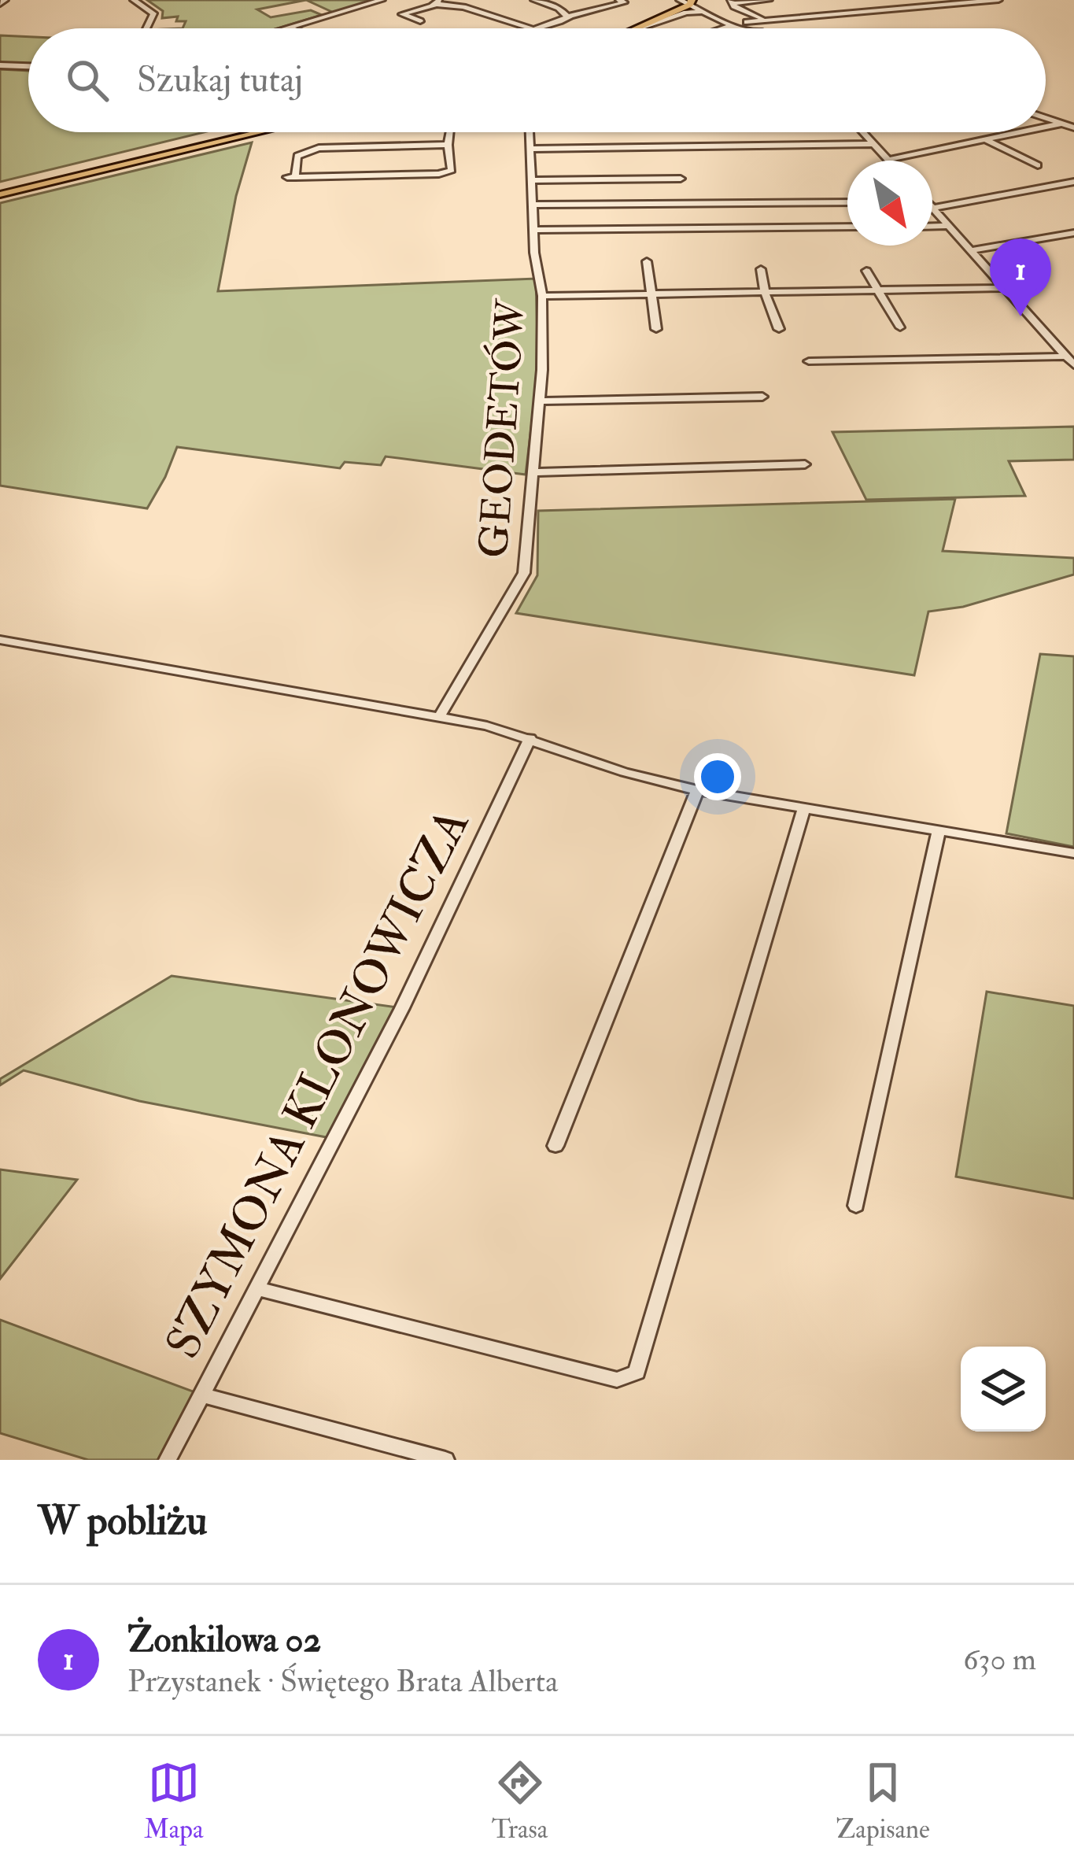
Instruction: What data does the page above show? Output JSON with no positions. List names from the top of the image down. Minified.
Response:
{"streets":{"street":["GEODETÓW","SZYMONA KLONOWICZA"]},"north":"bottom right","page":{"search":"Szukaj tutaj","pins":"1","heading":"W pobliżu","list":[{"mark":"1","name":"Żonkilowa 02","note":"Przystanek · Świętego Brata Alberta","value":"630 m"}],"nav":["Mapa","Trasa","Zapisane"]}}
